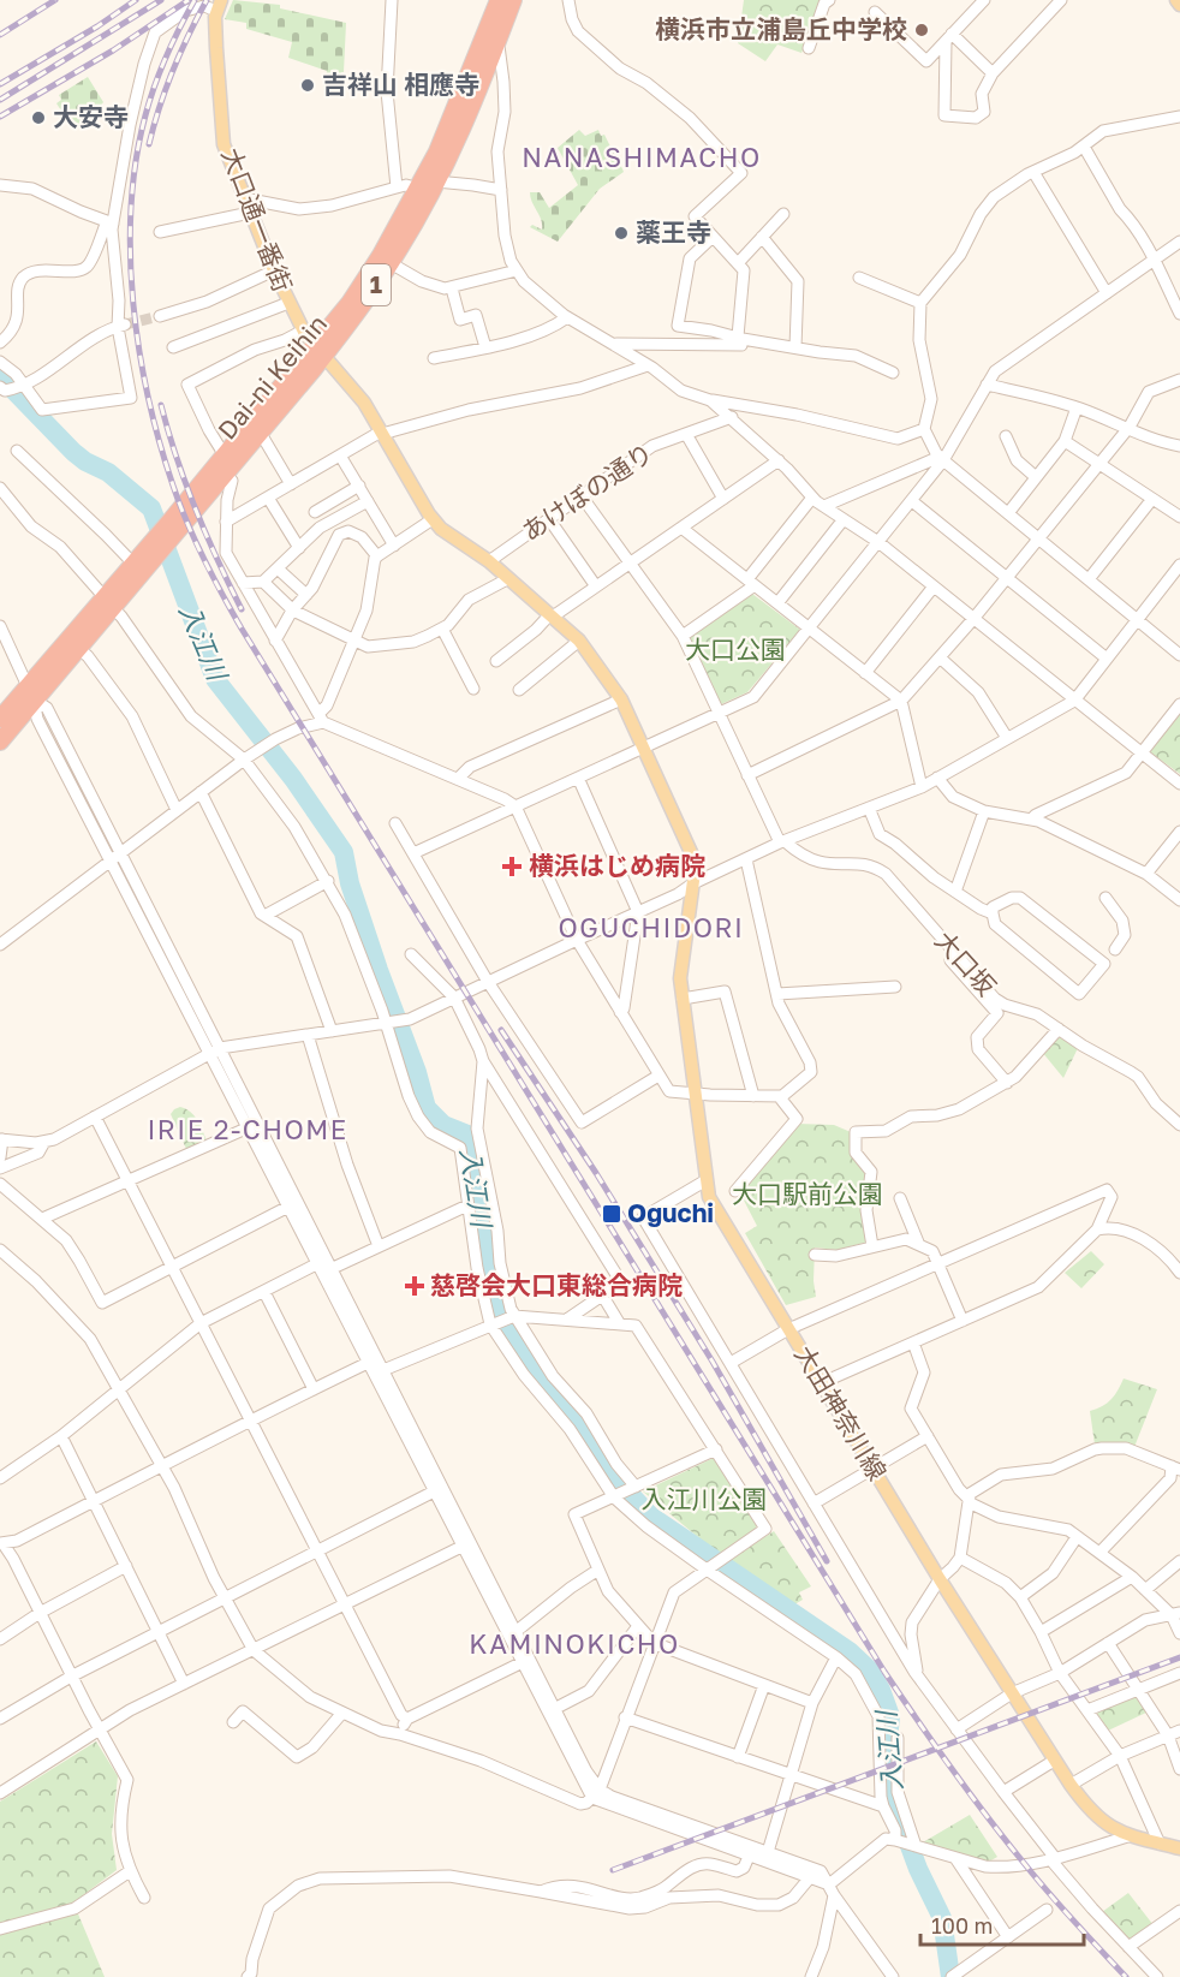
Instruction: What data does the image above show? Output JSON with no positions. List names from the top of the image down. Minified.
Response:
{"streets":{"highway":["1","Dai-ni Keihin"],"main road":["大口通一番街","大田神奈川線"],"street":["あけぼの通り","大口坂"]},"crossings":[["大口通一番街","Dai-ni Keihin"],["大口通一番街","大田神奈川線"],["あけぼの通り","大田神奈川線"]],"districts":["NANASHIMACHO","OGUCHIDORI","IRIE 2-CHOME","KAMINOKICHO"],"water":["入江川"],"parks":["大口公園","大口駅前公園","入江川公園"],"places":{"other":["横浜市立浦島丘中学校","吉祥山 相應寺","大安寺","薬王寺"],"health":["横浜はじめ病院","慈啓会大口東総合病院"],"transit":["Oguchi"]},"scale_bar":"100 m"}
